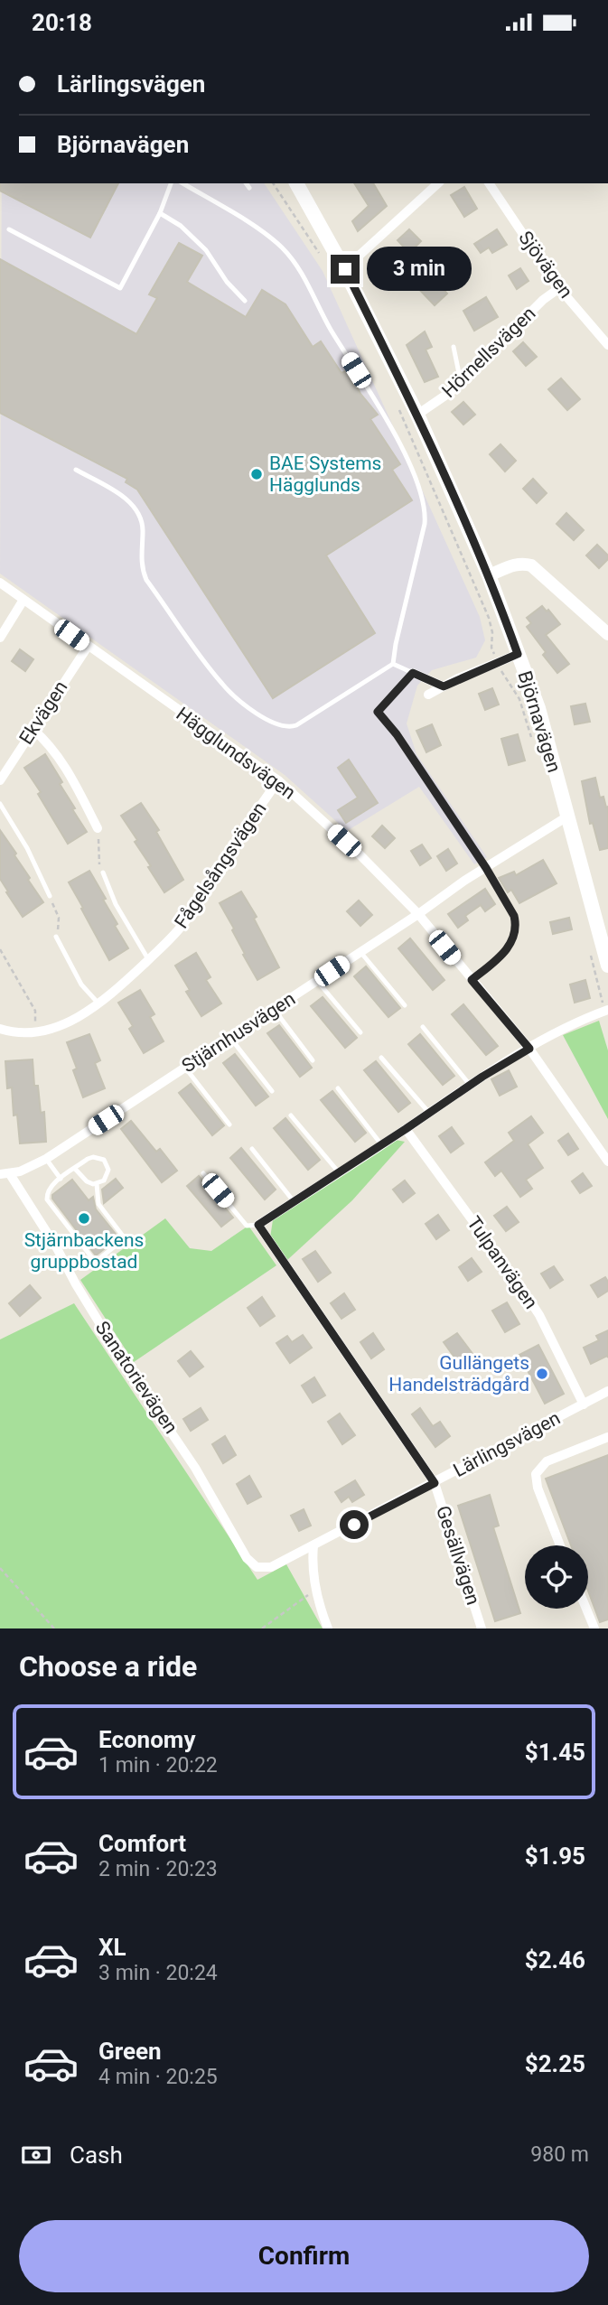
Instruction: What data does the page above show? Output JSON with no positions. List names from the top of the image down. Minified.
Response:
{"streets":{"main road":["Björnavägen"],"street":["Sjövägen","Hörnellsvägen","Ekvägen","Hägglundsvägen","Fågelsångsvägen","Stjärnhusvägen","Tulpanvägen","Sanatorievägen","Lärlingsvägen","Gesällvägen"]},"crossings":[["Sjövägen","Hörnellsvägen"],["Hörnellsvägen","Björnavägen"],["Ekvägen","Hägglundsvägen"],["Björnavägen","Stjärnhusvägen"],["Hägglundsvägen","Fågelsångsvägen"],["Hägglundsvägen","Stjärnhusvägen"],["Stjärnhusvägen","Sanatorievägen"],["Tulpanvägen","Lärlingsvägen"],["Sanatorievägen","Lärlingsvägen"],["Lärlingsvägen","Gesällvägen"]],"places":["BAE Systems Hägglunds","Stjärnbackens gruppbostad","Gullängets Handelsträdgård"],"page":{"status":"20:18","banner":["Lärlingsvägen","Björnavägen"],"bubble":"3 min","heading":"Choose a ride","list":[{"name":"Economy","note":"1 min · 20:22","value":"$1.45"},{"name":"Comfort","note":"2 min · 20:23","value":"$1.95"},{"name":"XL","note":"3 min · 20:24","value":"$2.46"},{"name":"Green","note":"4 min · 20:25","value":"$2.25"}],"pay":["Cash","980 m"],"buttons":"Confirm"}}
